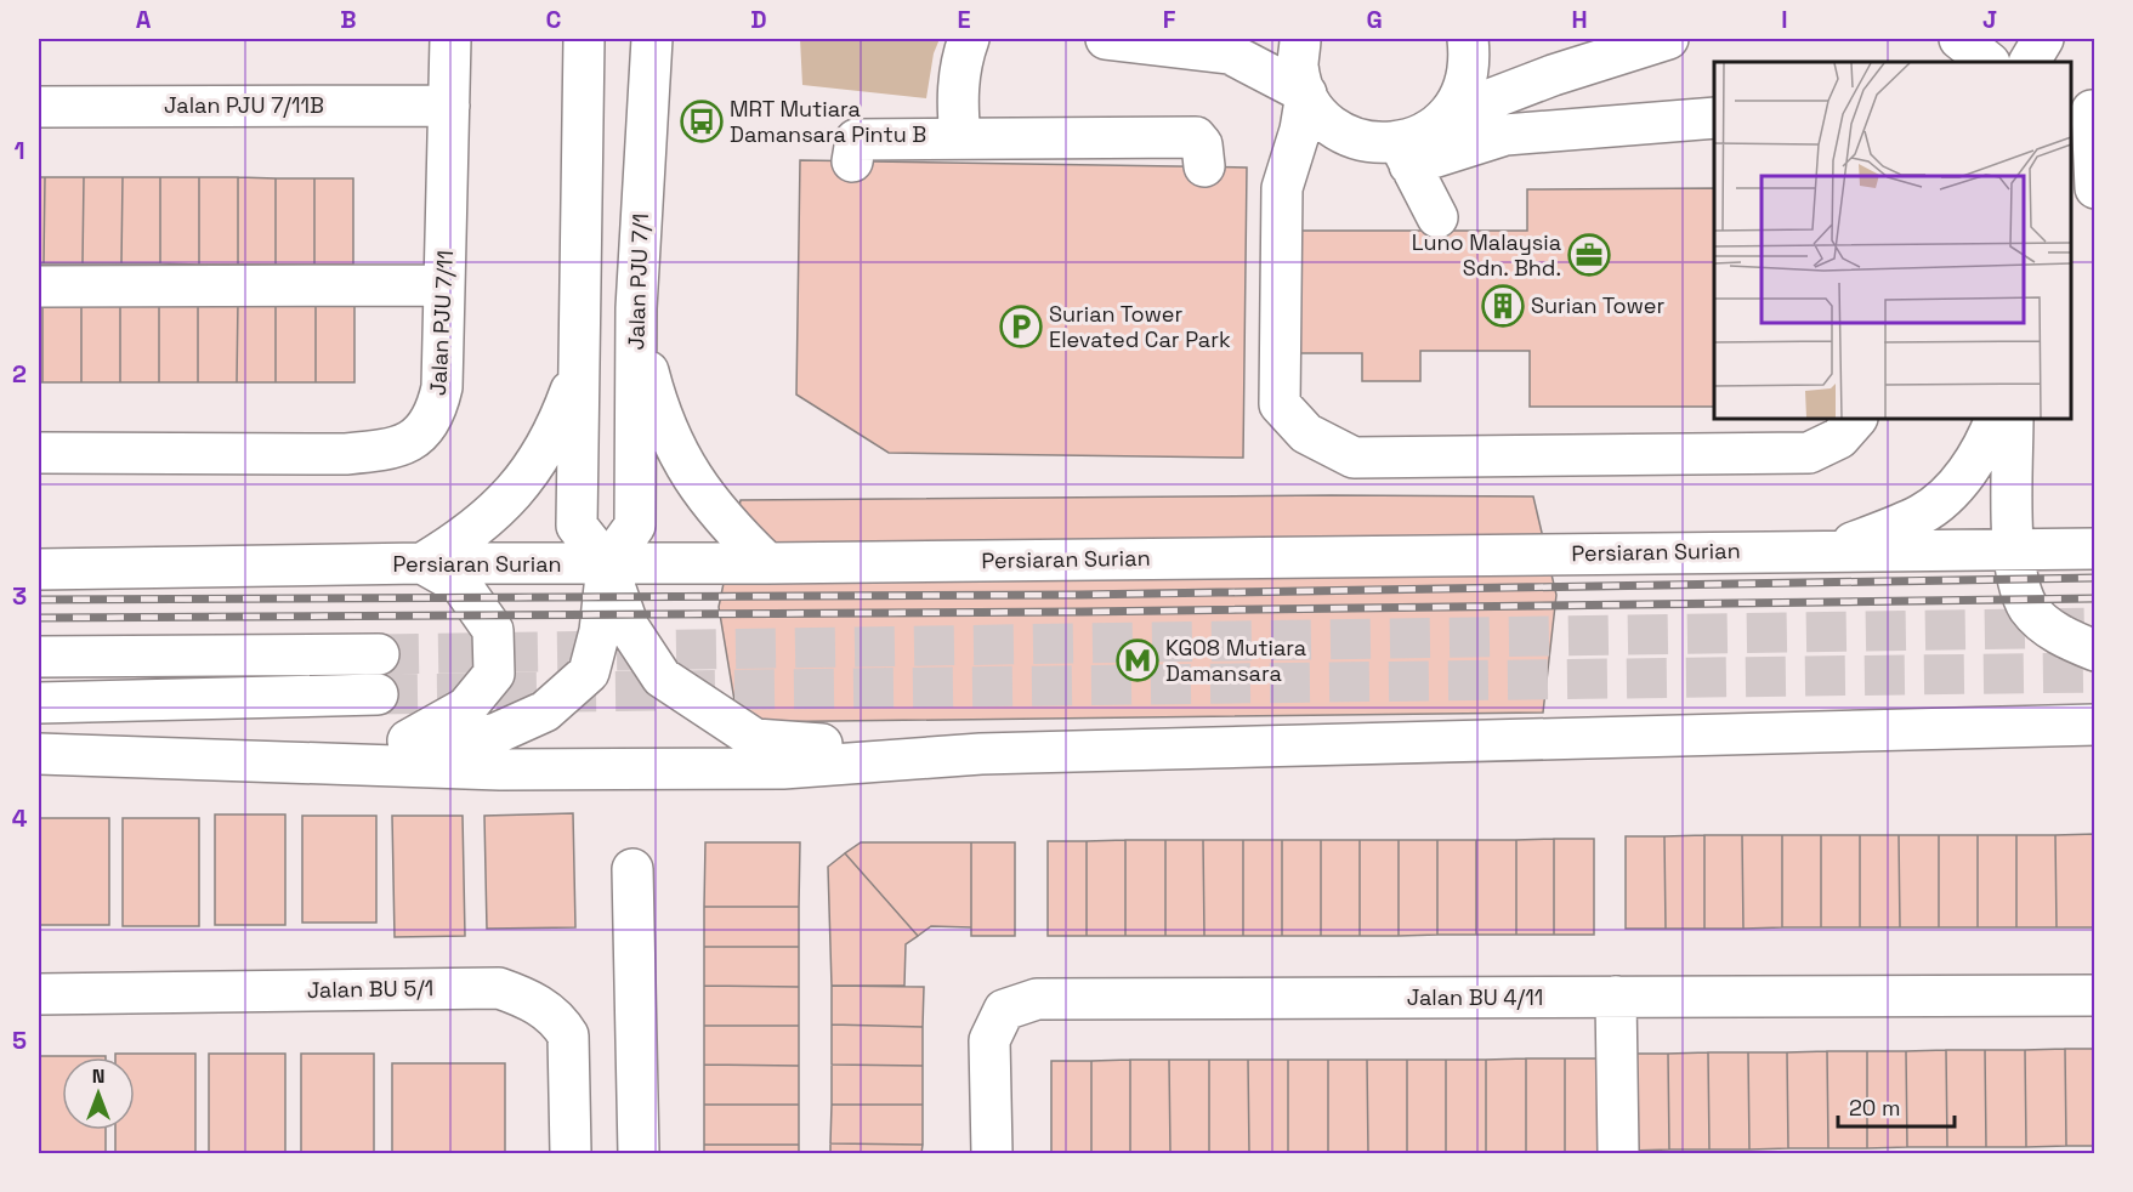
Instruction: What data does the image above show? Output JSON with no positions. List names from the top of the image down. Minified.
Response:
{"streets":{"street":["Jalan PJU 7/11B","Jalan PJU 7/1","Jalan PJU 7/11","Persiaran Surian","Jalan BU 5/1","Jalan BU 4/11"]},"crossings":[["Jalan PJU 7/11B","Jalan PJU 7/11"],["Jalan PJU 7/1","Persiaran Surian"]],"places":{"bus stop":["MRT Mutiara Damansara Pintu B"],"office":["Luno Malaysia Sdn. Bhd."],"building":["Surian Tower"],"parking":["Surian Tower Elevated Car Park"],"metro station":["KG08 Mutiara Damansara"]},"scale_bar":"20 m","north":"top","grid":{"columns":["A","B","C","D","E","F","G","H","I","J"],"rows":["1","2","3","4","5"]}}
